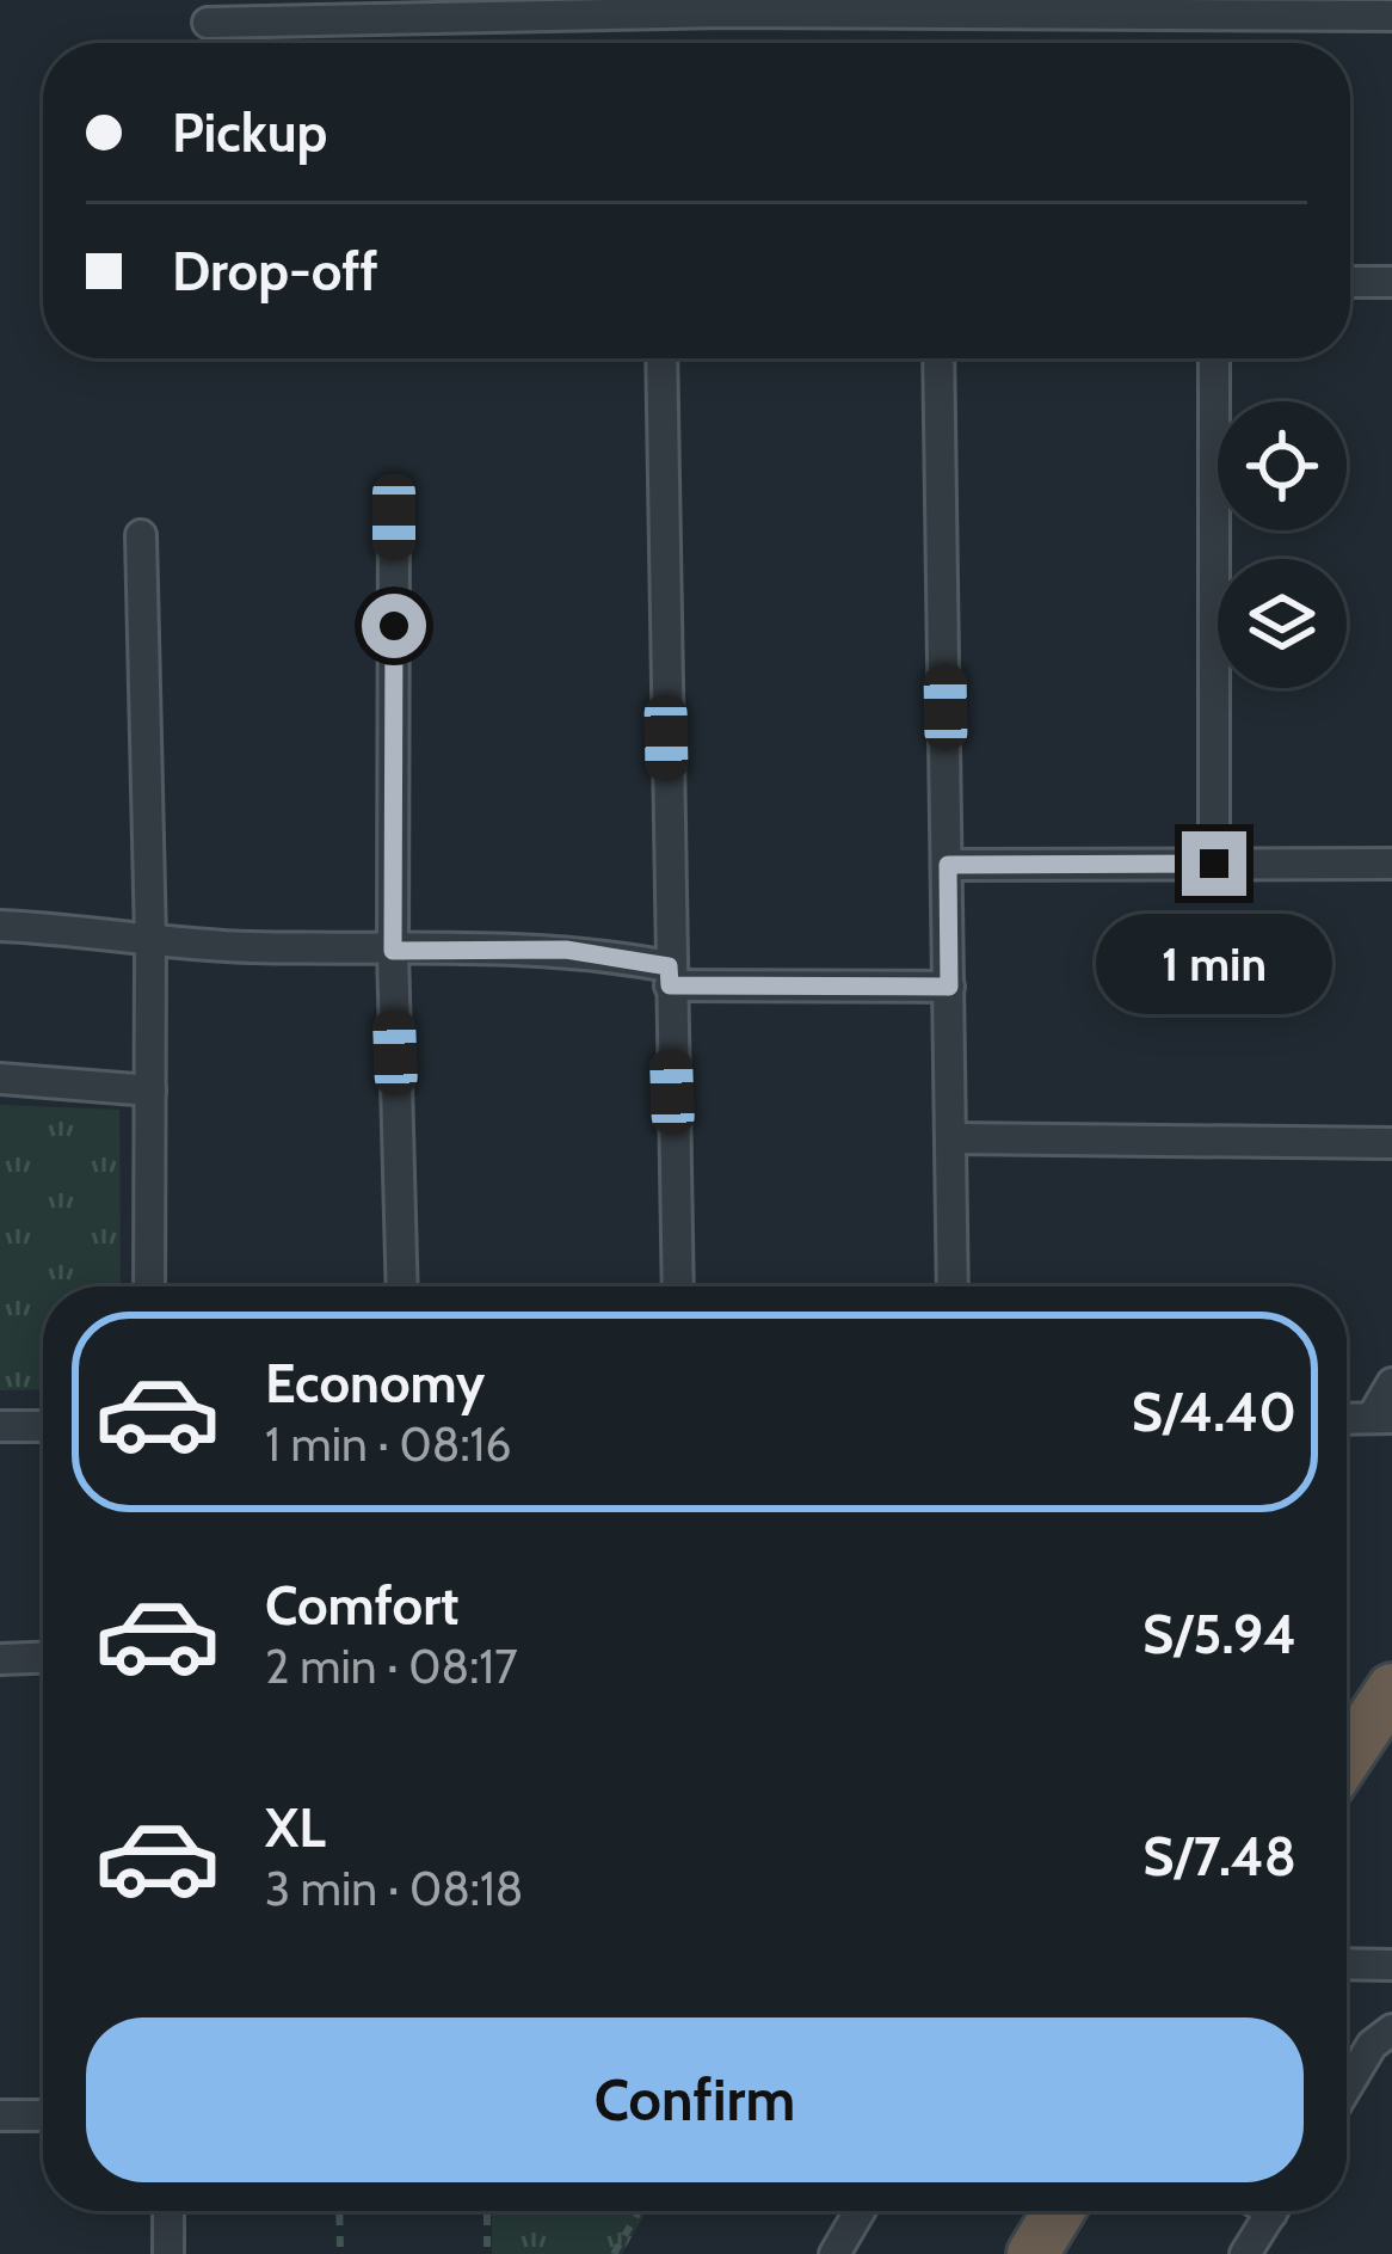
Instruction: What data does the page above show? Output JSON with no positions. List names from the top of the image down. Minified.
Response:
{"page":{"banner":["Pickup","Drop-off"],"bubble":"1 min","list":[{"name":"Economy","note":"1 min · 08:16","value":"S/4.40"},{"name":"Comfort","note":"2 min · 08:17","value":"S/5.94"},{"name":"XL","note":"3 min · 08:18","value":"S/7.48"}],"buttons":"Confirm"}}
